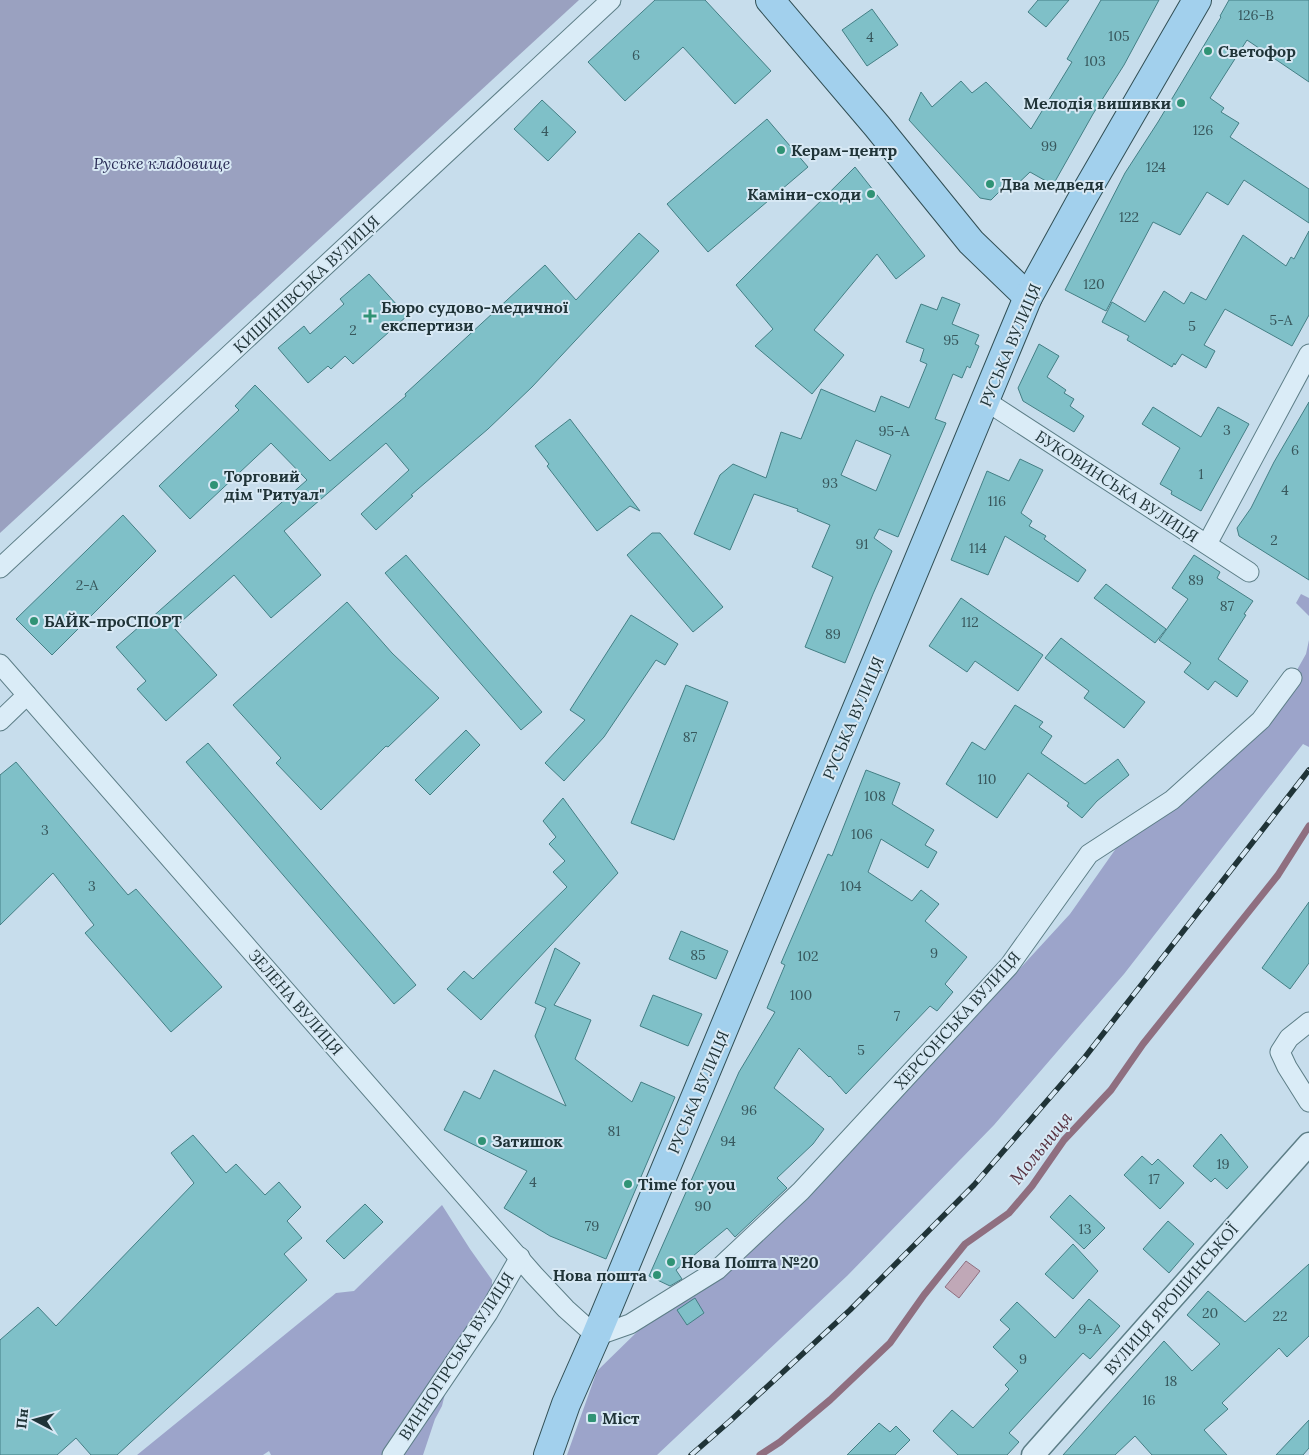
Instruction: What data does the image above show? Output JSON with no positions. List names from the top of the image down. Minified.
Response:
{"streets":{"main road":["РУСЬКА ВУЛИЦЯ"],"street":["КИШИНІВСЬКА ВУЛИЦЯ","БУКОВИНСЬКА ВУЛИЦЯ","ЗЕЛЕНА ВУЛИЦЯ","ХЕРСОНСЬКА ВУЛИЦЯ","ВУЛИЦЯ ЯРОШИНСЬКОЇ","ВИННОГІРСЬКА ВУЛИЦЯ"]},"crossings":[["РУСЬКА ВУЛИЦЯ","БУКОВИНСЬКА ВУЛИЦЯ"],["РУСЬКА ВУЛИЦЯ","ЗЕЛЕНА ВУЛИЦЯ"],["РУСЬКА ВУЛИЦЯ","ХЕРСОНСЬКА ВУЛИЦЯ"],["ЗЕЛЕНА ВУЛИЦЯ","ХЕРСОНСЬКА ВУЛИЦЯ"],["ЗЕЛЕНА ВУЛИЦЯ","ВИННОГІРСЬКА ВУЛИЦЯ"]],"water":["Мольниця"],"parks":["Руське кладовище"],"places":{"other":["Светофор","Мелодія вишивки","Керам-центр","Два медведя","Каміни-сходи","Торговий дім \"Ритуал\"","БАЙК-проСПОРТ","Затишок","Time for you","Нова Пошта №20","Нова пошта"],"health":["Бюро судово-медичної експертизи"],"transit":["Міст"]},"house_numbers":["126-В","105","4","6","103","126","4","99","124","122","120","5-А","5","2","95","3","95-А","6","1","93","4","116","2","91","114","89","2-А","87","112","89","87","110","108","3","106","3","104","9","85","102","100","7","5","96","81","94","19","17","4","90","79","13","20","22","9-А","9","18","16"],"north":"left"}
